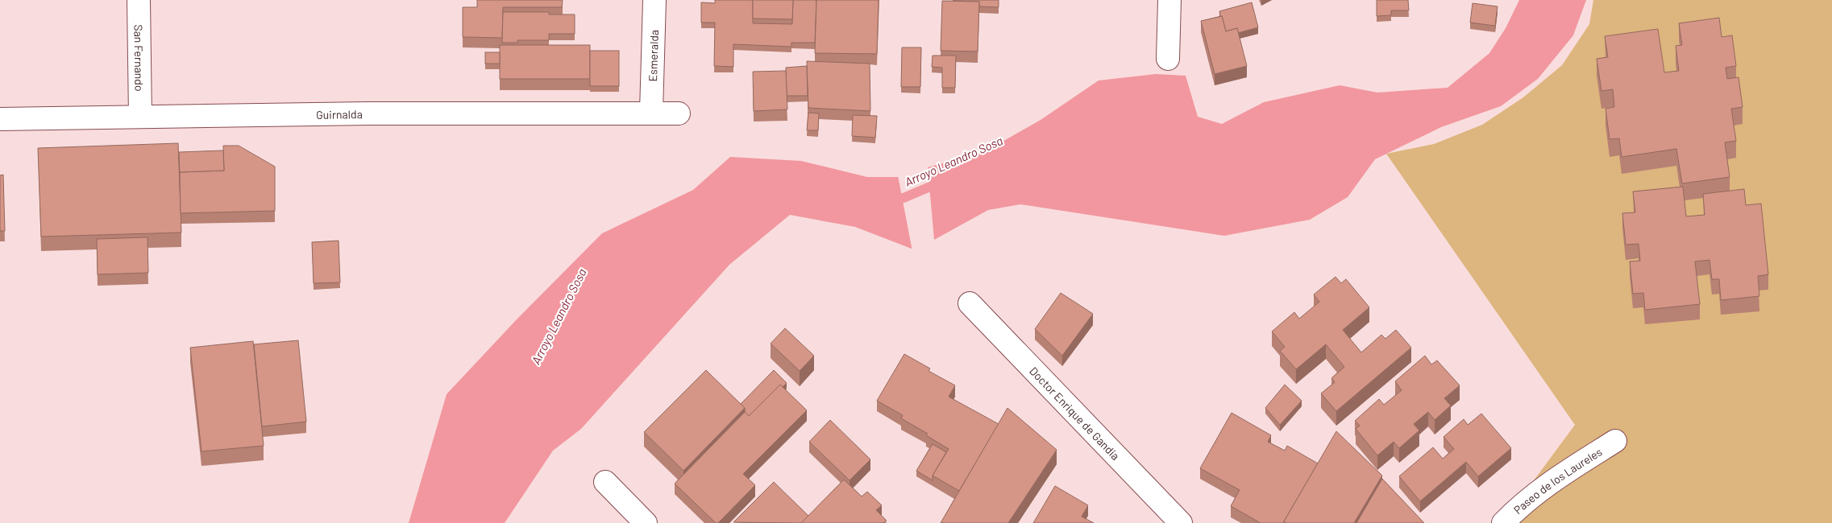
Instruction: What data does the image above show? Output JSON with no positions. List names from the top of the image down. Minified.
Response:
{"streets":{"street":["Esmeralda","San Fernando","Guirnalda","Doctor Enrique de Gandia","Paseo de los Laureles"]},"crossings":[["Esmeralda","Guirnalda"],["San Fernando","Guirnalda"]],"water":["Arroyo Leandro Sosa"]}
